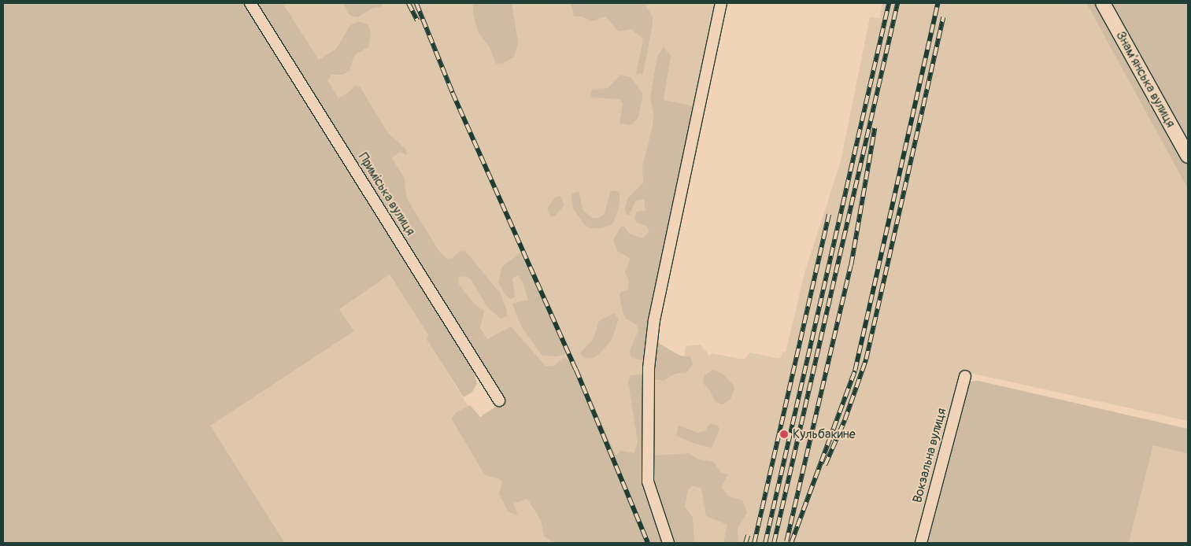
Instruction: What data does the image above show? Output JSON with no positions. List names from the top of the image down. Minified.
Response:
{"streets":{"street":["Знам'янська вулиця","Приміська вулиця","Вокзальна вулиця"]},"places":["Кульбакине"]}
